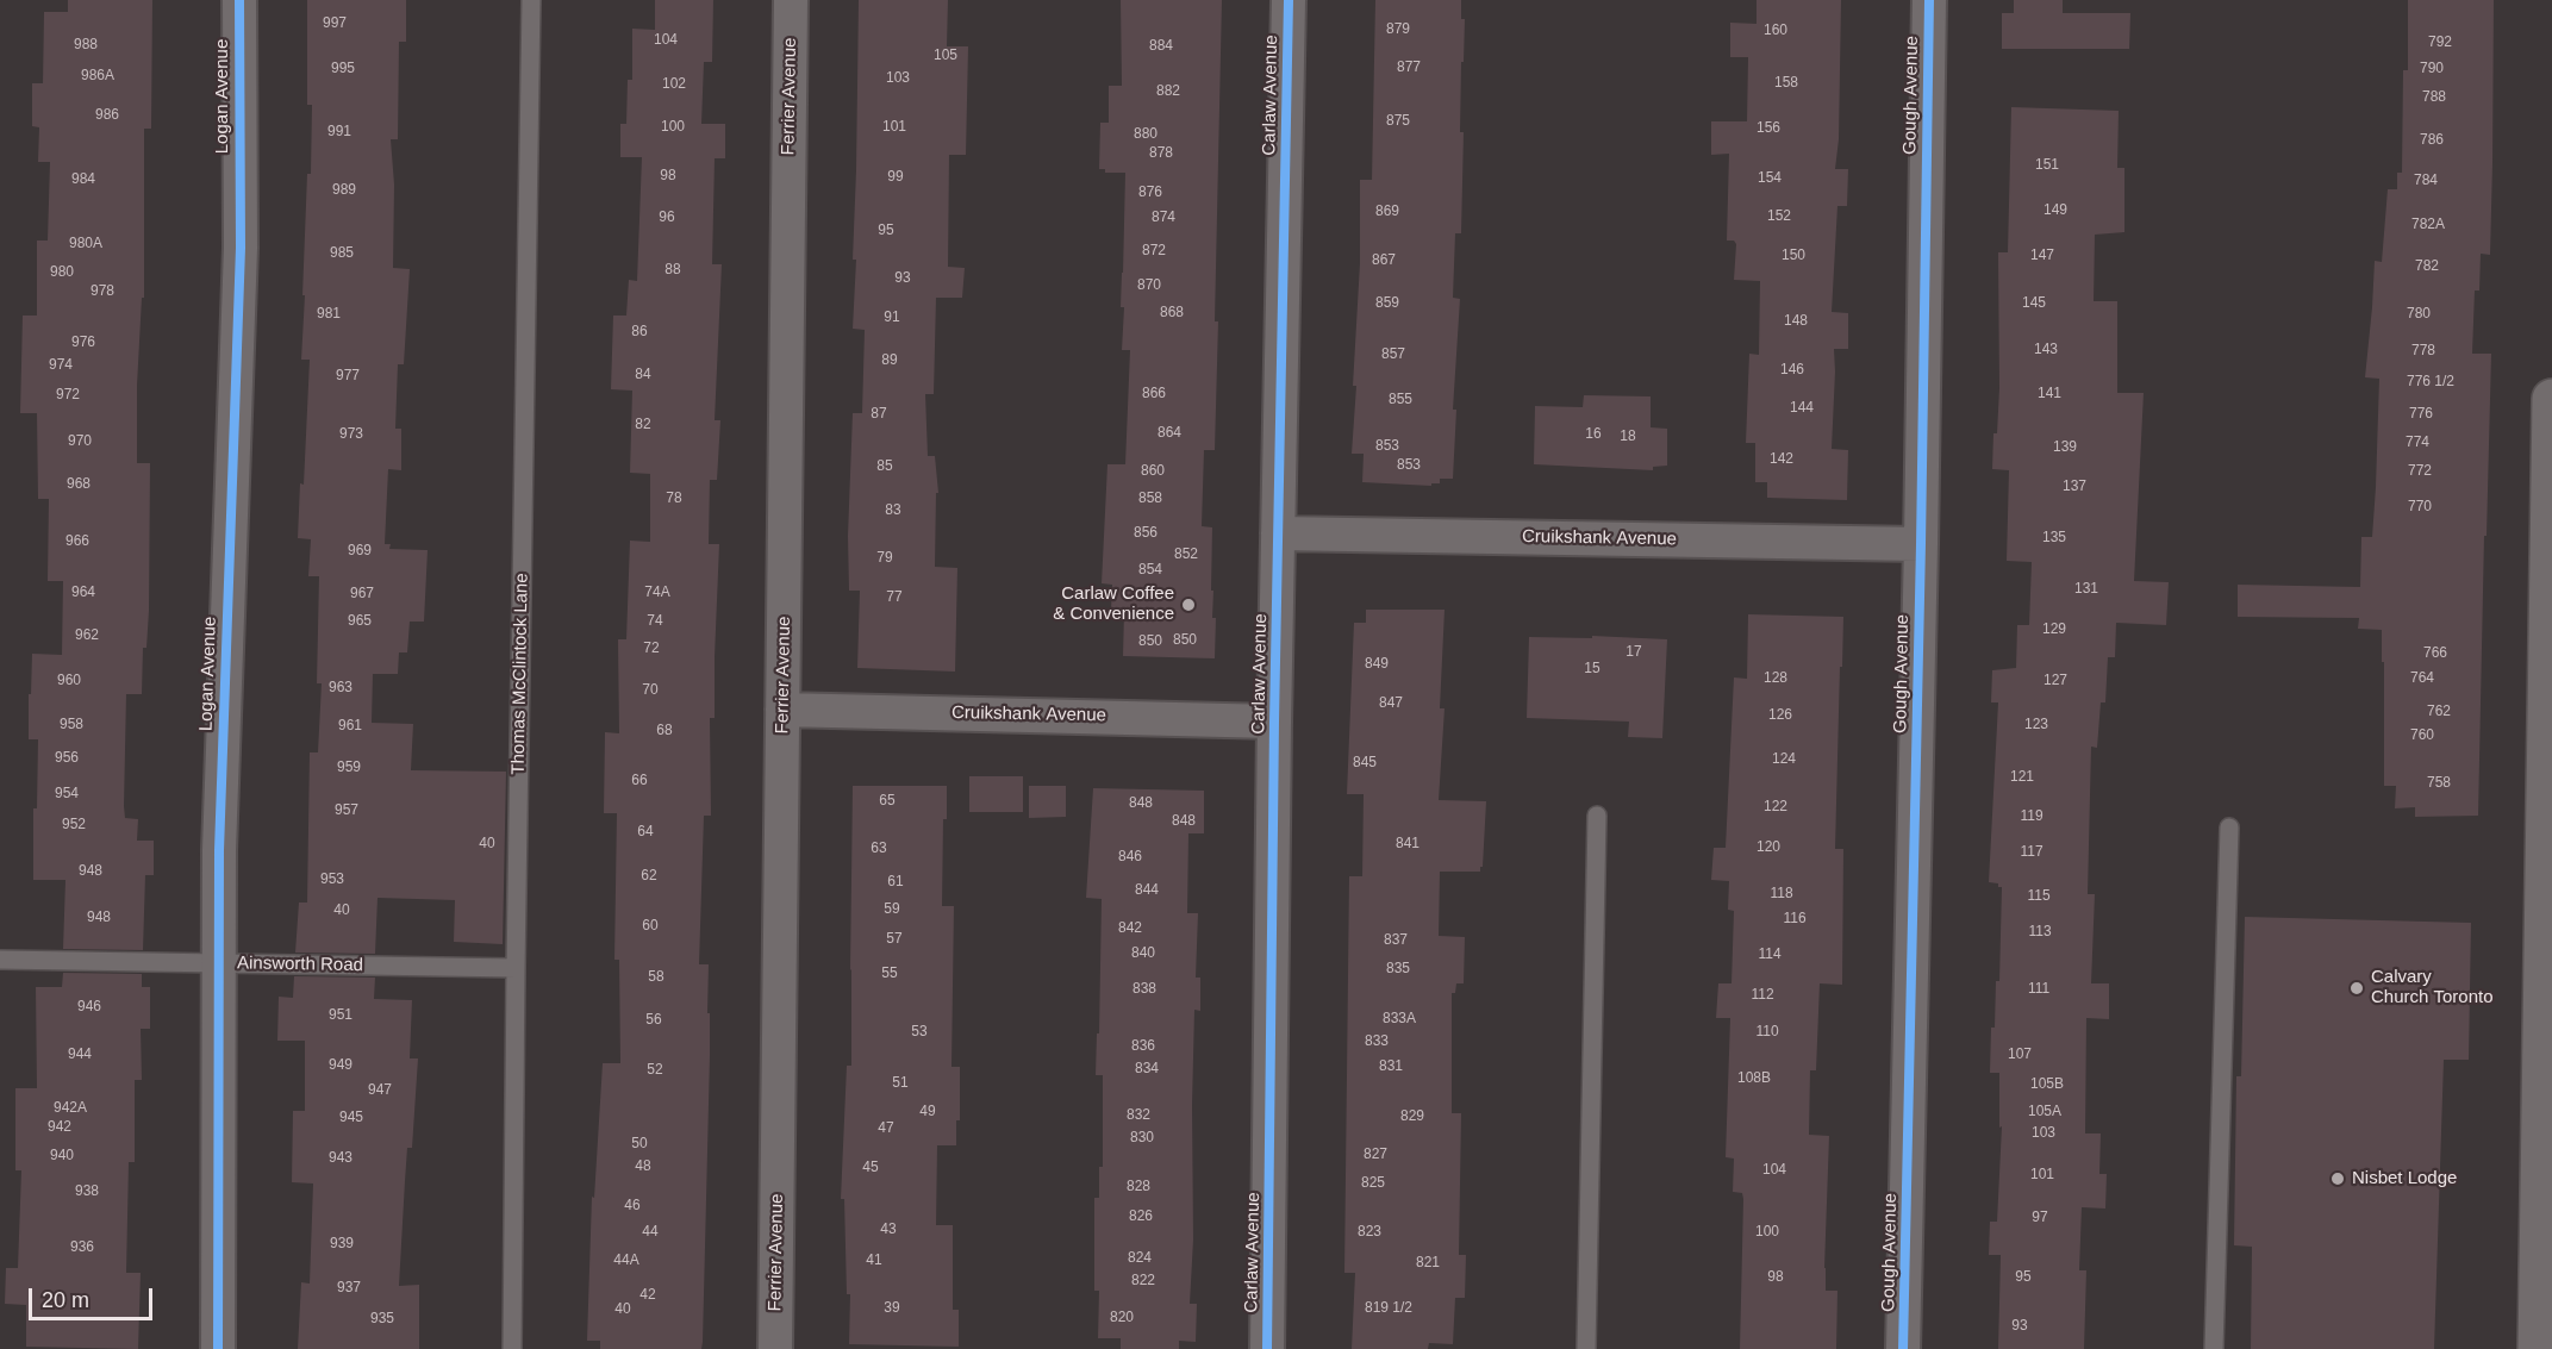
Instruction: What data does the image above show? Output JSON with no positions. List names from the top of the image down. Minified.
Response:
{"streets":{"street":["Carlaw Avenue","Gough Avenue","Logan Avenue","Ferrier Avenue","Cruikshank Avenue"],"lane":["Thomas McClintock Lane","Ainsworth Road"]},"crossings":[["Carlaw Avenue","Cruikshank Avenue"],["Gough Avenue","Cruikshank Avenue"],["Logan Avenue","Ainsworth Road"],["Ferrier Avenue","Cruikshank Avenue"],["Thomas McClintock Lane","Ainsworth Road"]],"places":["Carlaw Coffee & Convenience","Calvary Church Toronto","Nisbet Lodge"],"house_numbers":["997","879","160","104","792","988","884","105","877","995","790","986A","103","158","102","882","788","986","875","100","101","156","991","880","786","878","151","98","99","154","984","784","989","876","149","869","152","96","874","782A","95","980A","872","985","150","147","867","782","88","980","93","870","978","859","145","868","981","780","91","148","86","976","143","778","857","89","974","146","84","977","776 1/2","866","141","972","855","144","87","776","82","864","973","16","18","970","774","853","139","142","853","85","860","772","968","137","78","858","770","83","856","135","966","969","852","79","854","131","964","74A","967","77","965","74","129","962","850","850","72","17","766","849","15","128","764","960","127","963","70","847","762","126","958","123","961","68","760","956","124","845","959","121","66","758","954","65","848","122","957","119","848","952","64","40","841","120","63","117","846","948","62","953","61","844","118","115","59","40","948","116","60","842","113","57","837","840","114","835","55","58","838","111","112","946","951","833A","56","53","110","833","836","944","107","949","831","834","52","108B","51","105B","947","942A","49","105A","832","829","945","942","47","103","830","50","827","940","943","48","45","104","101","825","828","938","46","826","97","43","44","823","100","939","936","824","44A","41","821","98","95","822","937","42","39","819 1/2","40","820","935","93"],"scale_bar":"20 m"}
